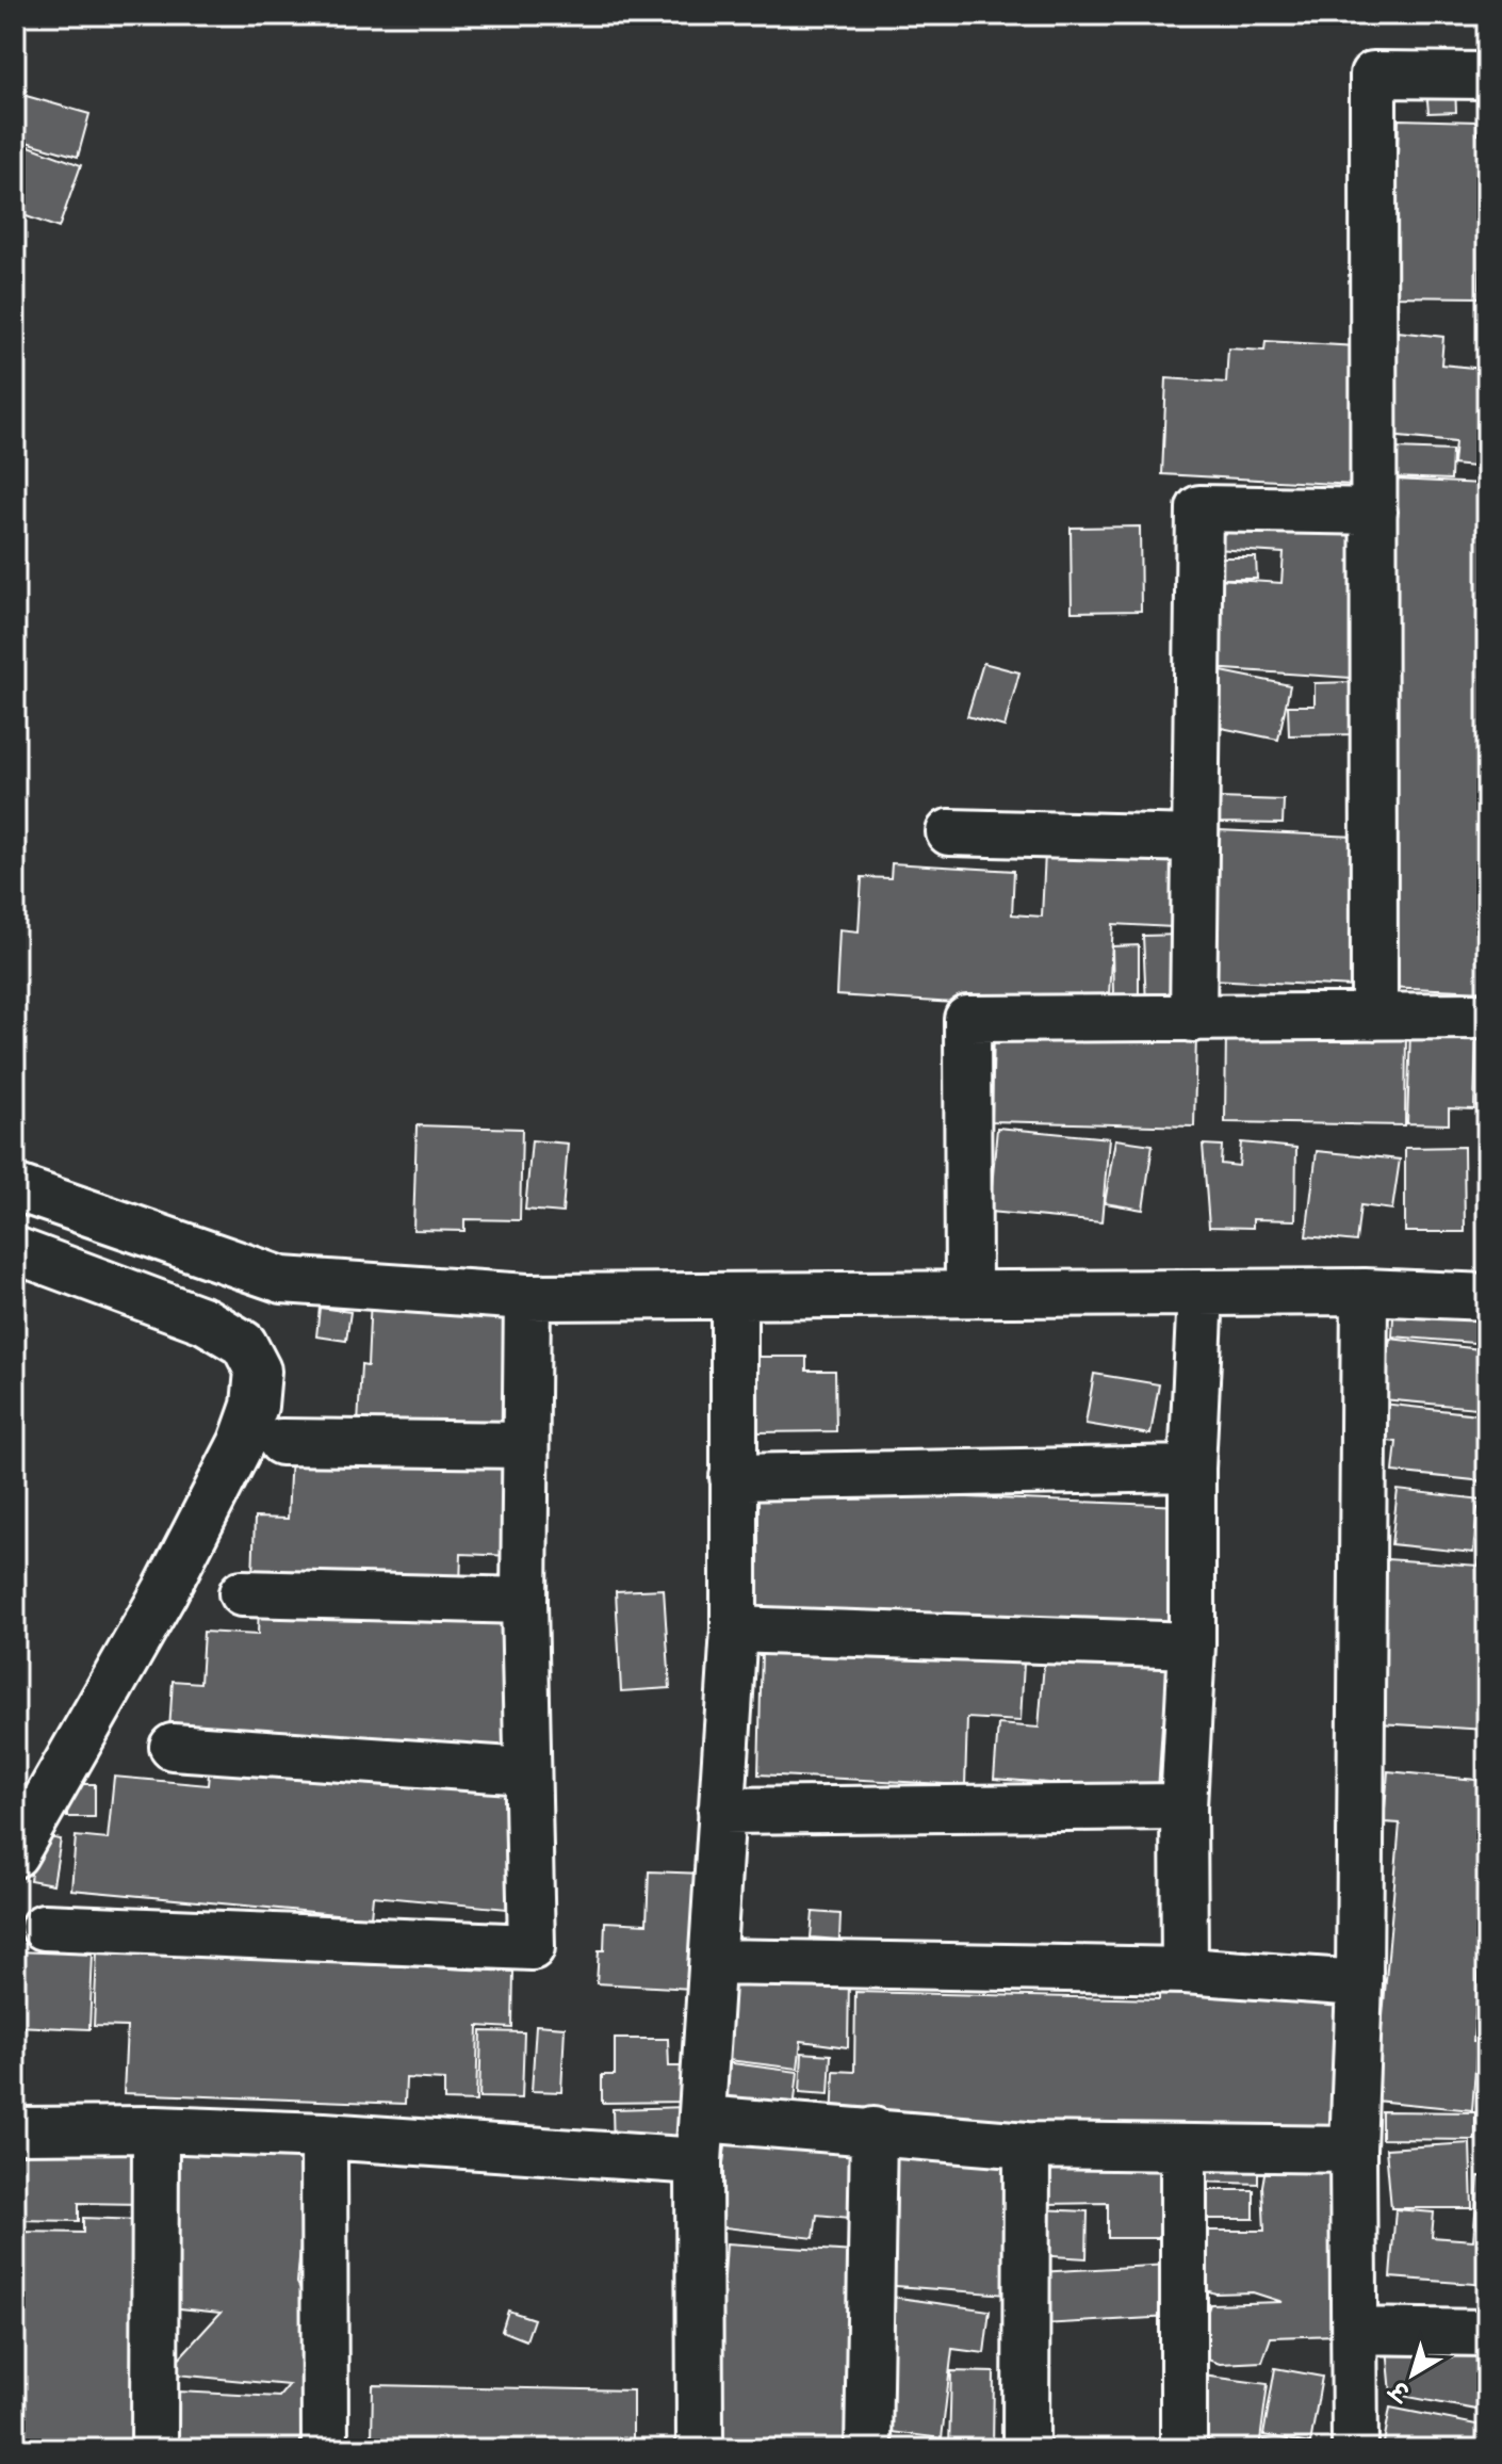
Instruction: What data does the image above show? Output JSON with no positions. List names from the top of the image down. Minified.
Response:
{"north":"bottom left"}
